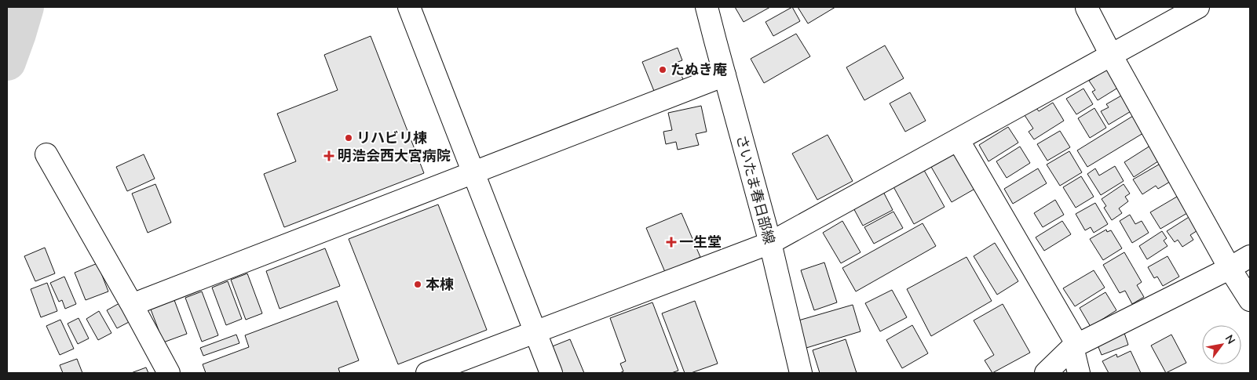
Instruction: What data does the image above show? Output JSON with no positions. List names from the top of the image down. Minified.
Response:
{"streets":{"street":["さいたま春日部線"]},"places":{"other":["たぬき庵","リハビリ棟","本棟"],"health":["明浩会西大宮病院","一生堂"]},"north":"top right"}
